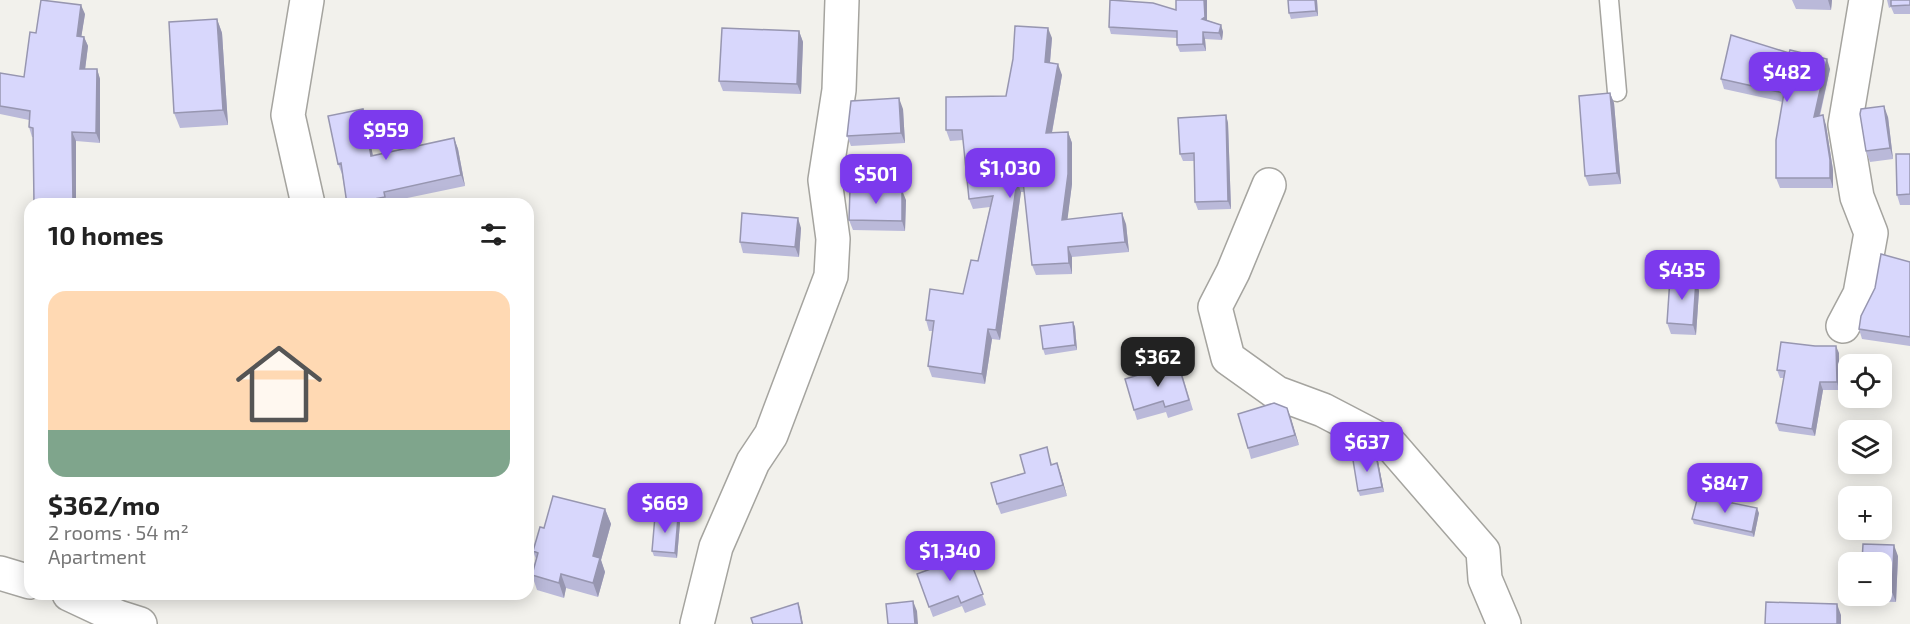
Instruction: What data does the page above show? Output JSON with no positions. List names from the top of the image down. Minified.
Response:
{"page":{"price":["$482","$959","$1,030","$501","$435","$362","$637","$847","$669","$1,340"],"heading":"10 homes","list":[{"name":"$362/mo","note":"2 rooms · 54 m² · Apartment"}],"map_buttons":["+","−"]}}
